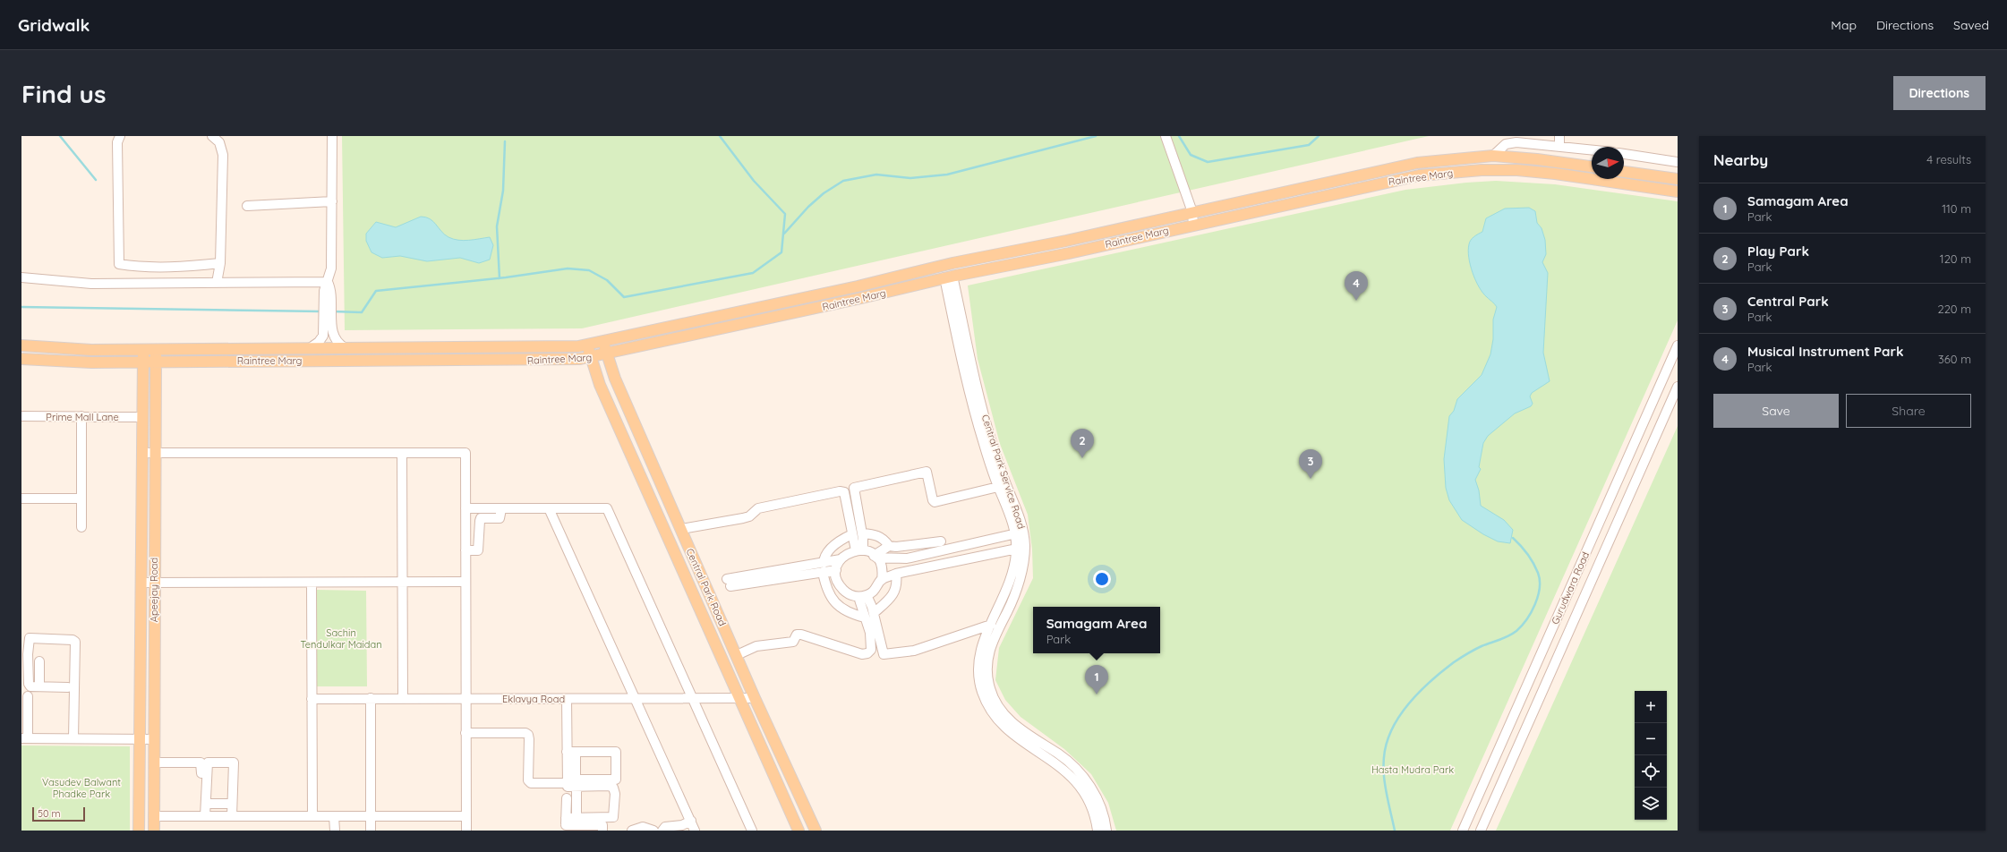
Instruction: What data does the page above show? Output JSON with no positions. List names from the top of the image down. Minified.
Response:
{"streets":{"main road":["Raintree Marg","Central Park Road","Apeejay Road"],"street":["Prime Mall Lane","Central Park Service Road","Gurudwara Road","Eklavya Road"]},"crossings":[["Raintree Marg","Central Park Service Road"],["Raintree Marg","Central Park Road"],["Raintree Marg","Apeejay Road"],["Prime Mall Lane","Apeejay Road"],["Central Park Road","Eklavya Road"]],"parks":["Sachin Tendulkar Maidan","Hasta Mudra Park","Vasudev Balwant Phadke Park"],"scale_bar":"50 m","north":"right","page":{"header":"Gridwalk","nav":["Map","Directions","Saved"],"buttons":["Directions",["Save","Share"]],"title":"Find us","heading":["Nearby","4 results"],"list":[{"mark":"1","name":"Samagam Area","note":"Park","value":"110 m"},{"mark":"2","name":"Play Park","note":"Park","value":"120 m"},{"mark":"3","name":"Central Park","note":"Park","value":"220 m"},{"mark":"4","name":"Musical Instrument Park","note":"Park","value":"360 m"}],"pins":["4","2","3","1"],"popup":["Samagam Area","Park"],"map_buttons":["+","−"],"scale":"50 m"}}
